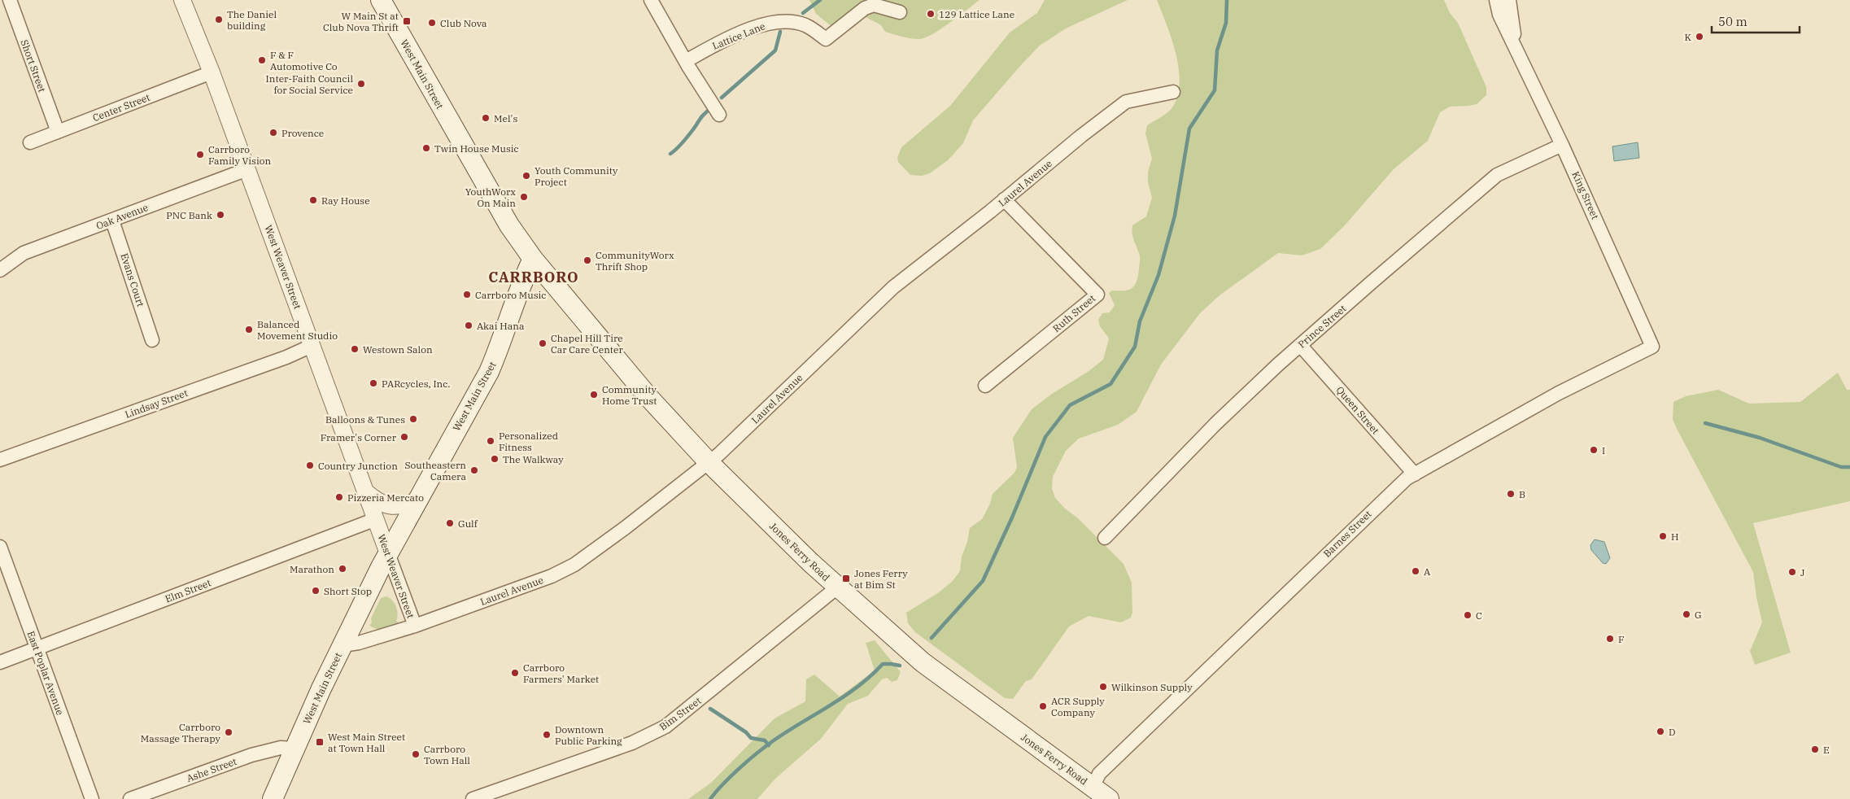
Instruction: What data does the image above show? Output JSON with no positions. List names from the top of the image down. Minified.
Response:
{"streets":{"main road":["West Main Street","Jones Ferry Road"],"street":["Lattice Lane","Short Street","Center Street","Laurel Avenue","King Street","Oak Avenue","West Weaver Street","Evans Court","Ruth Street","Prince Street","Lindsay Street","Queen Street","Barnes Street","Elm Street","East Poplar Avenue","Bim Street","Ashe Street"]},"crossings":[["Short Street","Center Street"],["West Main Street","Laurel Avenue"],["West Main Street","West Weaver Street"],["West Main Street","Jones Ferry Road"],["West Main Street","Ashe Street"],["Center Street","West Weaver Street"],["Laurel Avenue","West Weaver Street"],["Laurel Avenue","Ruth Street"],["Laurel Avenue","Jones Ferry Road"],["King Street","Prince Street"],["King Street","Barnes Street"],["Oak Avenue","West Weaver Street"],["Oak Avenue","Evans Court"],["West Weaver Street","Lindsay Street"],["West Weaver Street","Elm Street"],["Prince Street","Queen Street"],["Queen Street","Barnes Street"],["Barnes Street","Jones Ferry Road"],["Jones Ferry Road","Bim Street"],["Elm Street","East Poplar Avenue"]],"districts":["CARRBORO"],"places":{"other":["129 Lattice Lane","The Daniel building","Club Nova","K","F & F Automotive Co","Inter-Faith Council for Social Service","Mel's","Provence","Twin House Music","Carrboro Family Vision","Youth Community Project","YouthWorx On Main","Ray House","PNC Bank","CommunityWorx Thrift Shop","Carrboro Music","Akai Hana","Balanced Movement Studio","Chapel Hill Tire Car Care Center","Westown Salon","PARcycles, Inc.","Community Home Trust","Balloons & Tunes","Framer's Corner","Personalized Fitness","I","The Walkway","Country Junction","Southeastern Camera","B","Pizzeria Mercato","Gulf","H","Marathon","A","J","Short Stop","G","C","F","Carrboro Farmers' Market","Wilkinson Supply","ACR Supply Company","D","Carrboro Massage Therapy","Downtown Public Parking","E","Carrboro Town Hall"],"transit":["W Main St at Club Nova Thrift","Jones Ferry at Bim St","West Main Street at Town Hall"]},"scale_bar":"50 m"}
